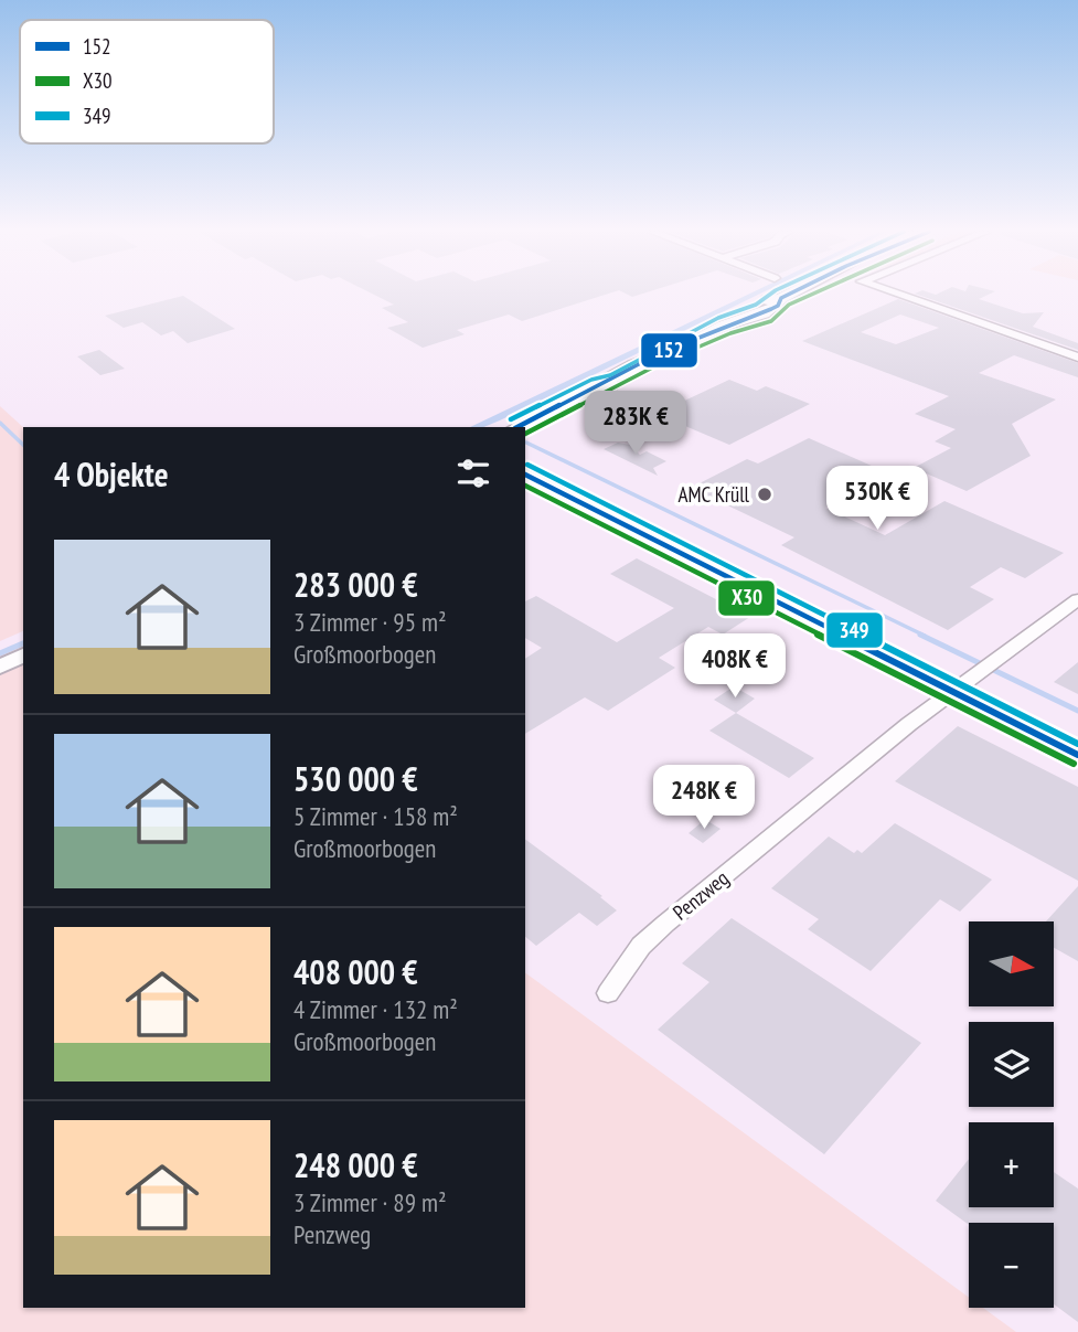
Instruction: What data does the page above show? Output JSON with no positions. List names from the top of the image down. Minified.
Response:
{"streets":{"street":["Penzweg"]},"places":["AMC Krüll"],"lines":["transit line 152","transit line X30","transit line 349"],"legend":["152","X30","349"],"north":"right","page":{"price":["283K €","530K €","408K €","248K €"],"heading":"4 Objekte","list":[{"name":"283 000 €","note":"3 Zimmer · 95 m² · Großmoorbogen"},{"name":"530 000 €","note":"5 Zimmer · 158 m² · Großmoorbogen"},{"name":"408 000 €","note":"4 Zimmer · 132 m² · Großmoorbogen"},{"name":"248 000 €","note":"3 Zimmer · 89 m² · Penzweg"}],"map_buttons":["+","−"]}}
